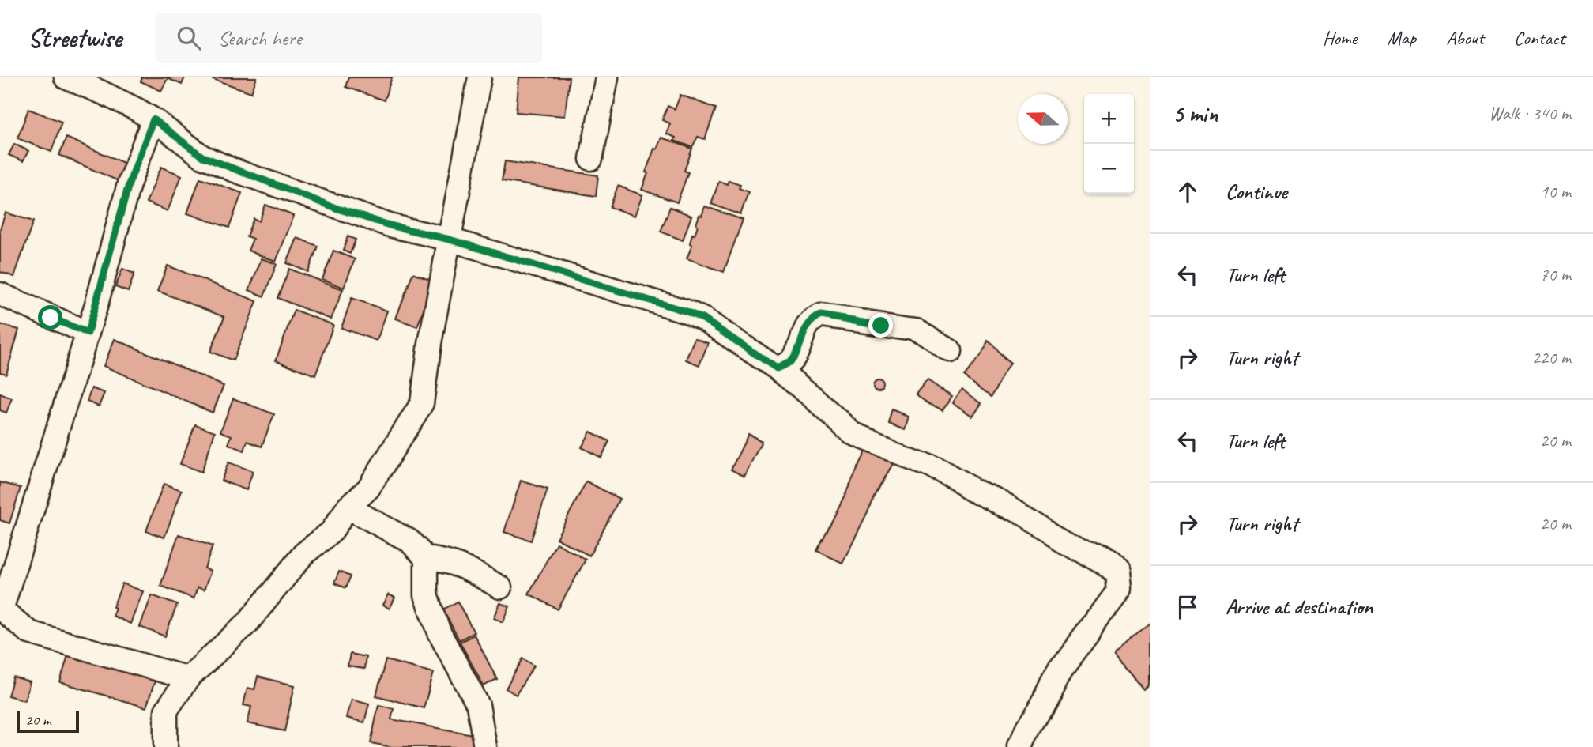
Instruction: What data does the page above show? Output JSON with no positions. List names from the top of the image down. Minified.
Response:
{"scale_bar":"20 m","north":"left","page":{"header":"Streetwise","search":"Search here","nav":["Home","Map","About","Contact"],"heading":["5 min","Walk · 340 m"],"map_buttons":["+","−"],"list":[["Continue","10 m"],["Turn left","70 m"],["Turn right","220 m"],["Turn left","20 m"],["Turn right","20 m"],"Arrive at destination"],"scale":"20 m"}}
